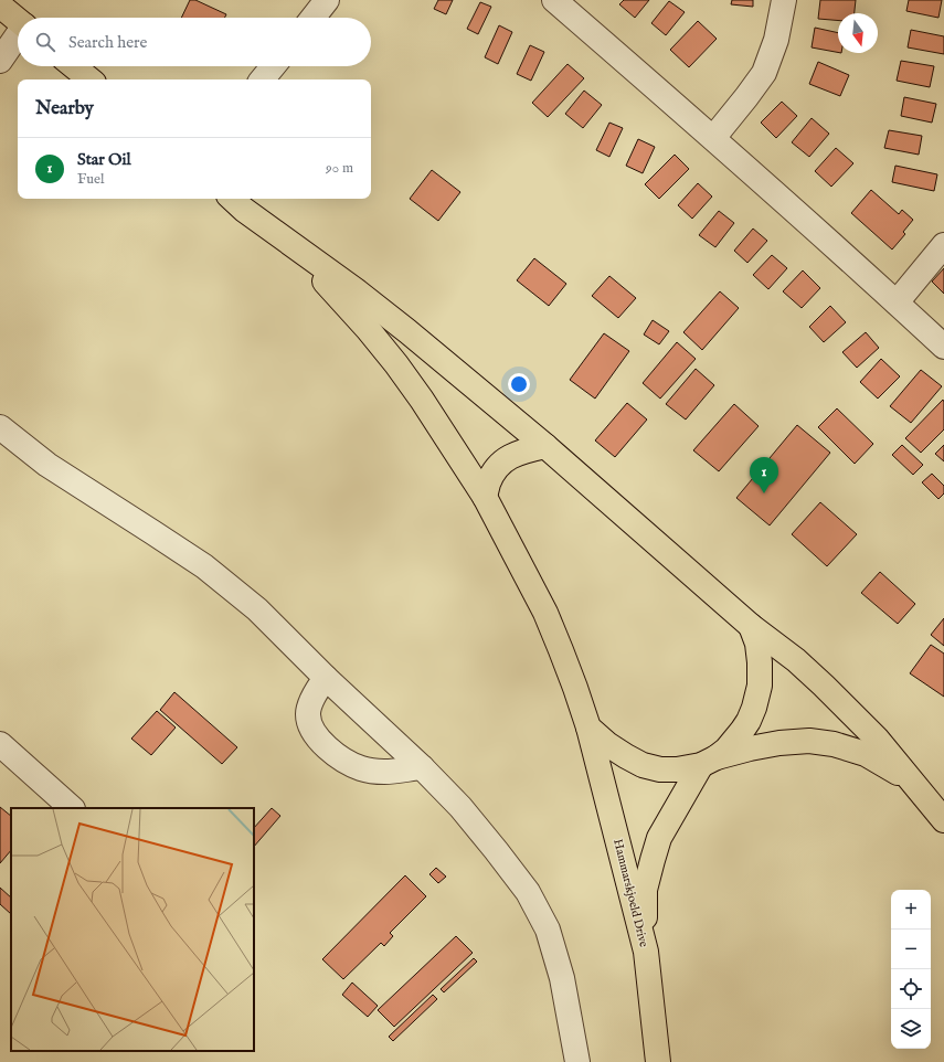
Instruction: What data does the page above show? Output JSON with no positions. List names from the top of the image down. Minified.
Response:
{"streets":{"main road":["Hammarskjoeld Drive"]},"north":"bottom","page":{"search":"Search here","heading":"Nearby","list":[{"mark":"1","name":"Star Oil","note":"Fuel","value":"90 m"}],"pins":"1","map_buttons":["+","−"]}}
